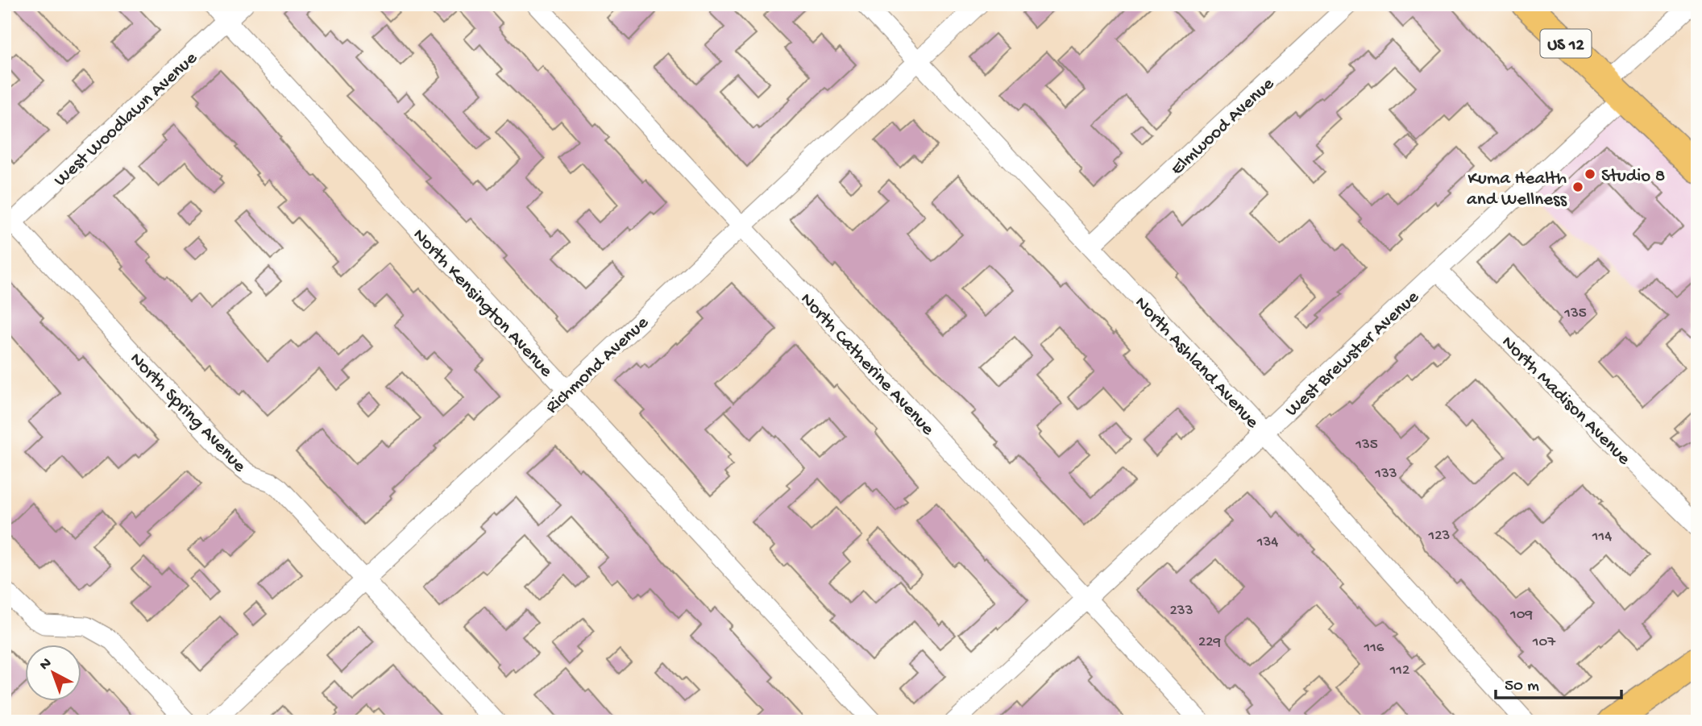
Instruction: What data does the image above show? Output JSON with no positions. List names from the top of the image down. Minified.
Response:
{"streets":{"main road":["US 12"],"street":["West Woodlawn Avenue","Elmwood Avenue","North Kensington Avenue","West Brewster Avenue","North Ashland Avenue","North Catherine Avenue","Richmond Avenue","North Madison Avenue","North Spring Avenue"]},"crossings":[["US 12","West Brewster Avenue"],["West Woodlawn Avenue","North Kensington Avenue"],["West Woodlawn Avenue","North Spring Avenue"],["Elmwood Avenue","North Ashland Avenue"],["North Kensington Avenue","Richmond Avenue"],["West Brewster Avenue","North Ashland Avenue"],["West Brewster Avenue","North Catherine Avenue"],["West Brewster Avenue","North Madison Avenue"],["North Ashland Avenue","Richmond Avenue"],["North Catherine Avenue","Richmond Avenue"],["Richmond Avenue","North Spring Avenue"]],"places":["Studio 8","Kuma Health and Wellness"],"house_numbers":["135","135","133","123","114","134","233","109","229","107","116","112"],"scale_bar":"50 m","north":"top left"}
